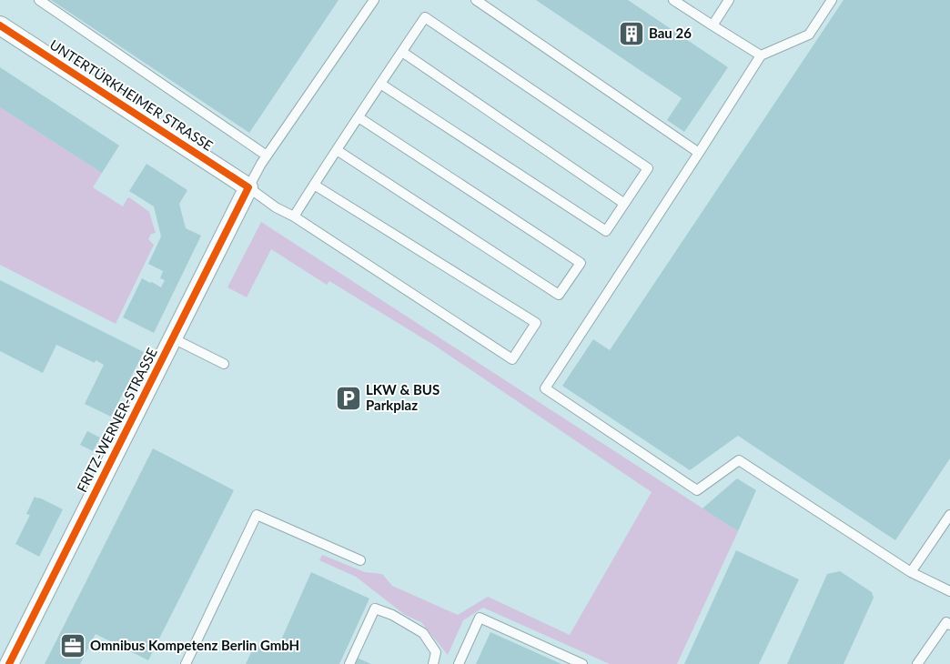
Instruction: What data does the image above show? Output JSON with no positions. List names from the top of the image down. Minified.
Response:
{"streets":{"street":["UNTERTÜRKHEIMER STRASSE","FRITZ-WERNER-STRASSE"]},"crossings":[["UNTERTÜRKHEIMER STRASSE","FRITZ-WERNER-STRASSE"]],"places":{"building":["Bau 26"],"parking":["LKW & BUS Parkplaz"],"office":["Omnibus Kompetenz Berlin GmbH"]}}
